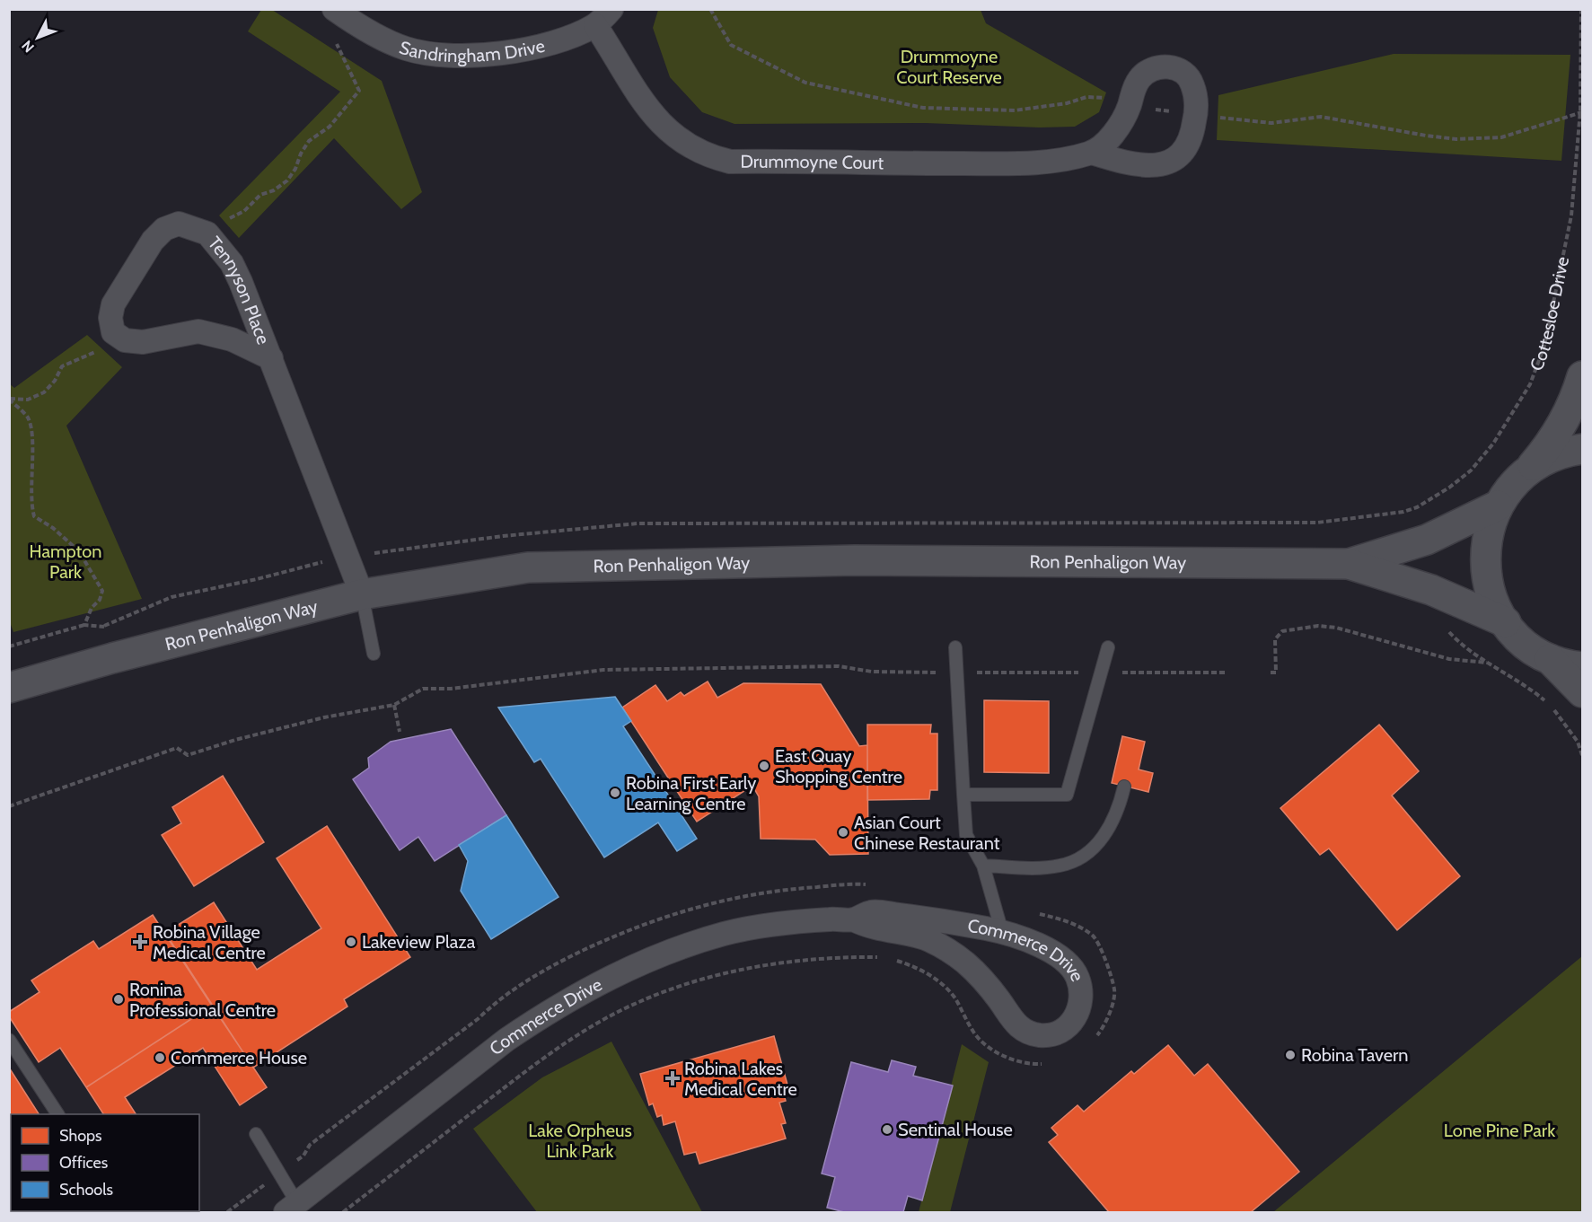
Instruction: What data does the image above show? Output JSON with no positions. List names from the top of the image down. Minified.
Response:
{"streets":{"street":["Sandringham Drive","Drummoyne Court","Tennyson Place","Ron Penhaligon Way","Commerce Drive"],"path":["Cottesloe Drive"]},"crossings":[["Sandringham Drive","Drummoyne Court"],["Tennyson Place","Ron Penhaligon Way"]],"parks":["Drummoyne Court Reserve","Hampton Park","Lake Orpheus Link Park","Lone Pine Park"],"places":{"other":["East Quay Shopping Centre","Robina First Early Learning Centre","Asian Court Chinese Restaurant","Lakeview Plaza","Ronina Professional Centre","Robina Tavern","Commerce House","Sentinal House"],"health":["Robina Village Medical Centre","Robina Lakes Medical Centre"]},"legend":["Shops","Offices","Schools"],"north":"bottom left"}
